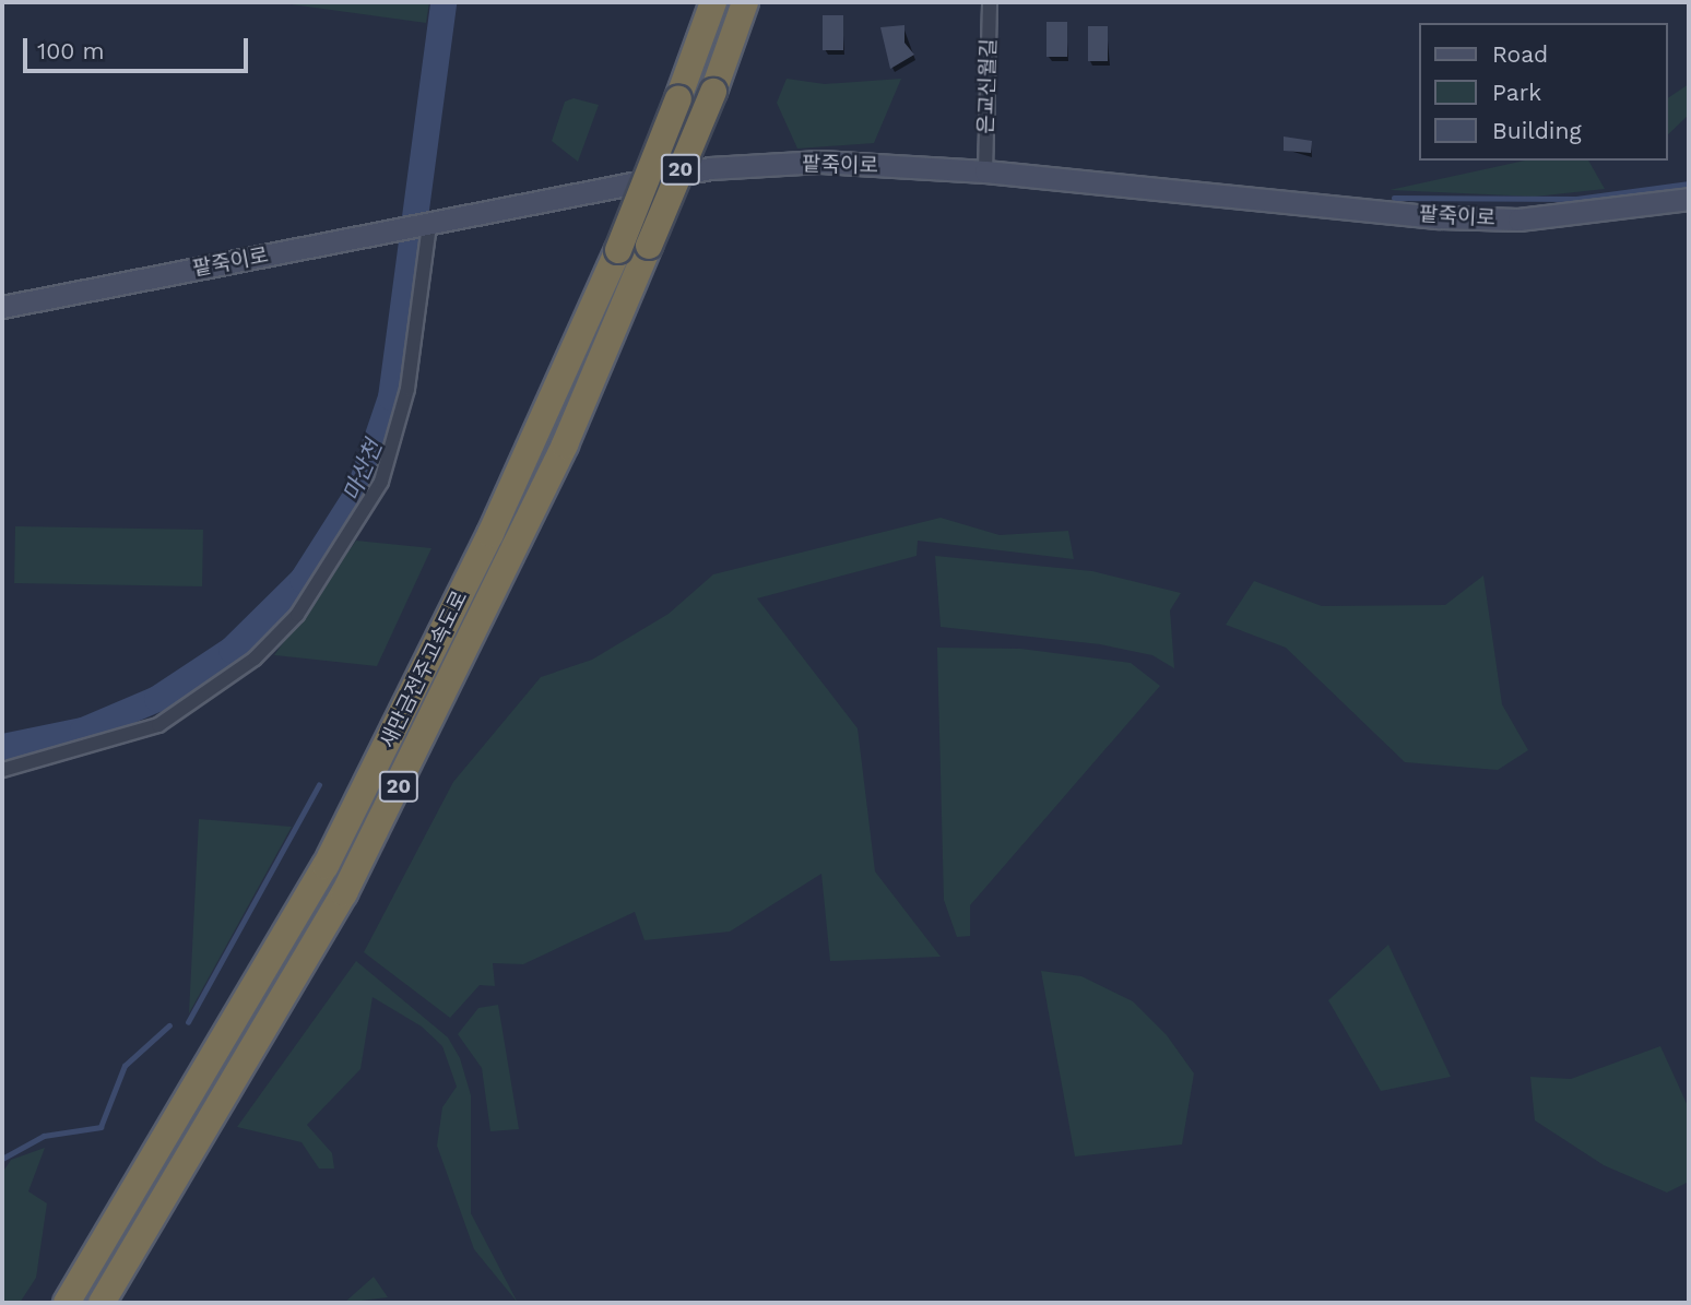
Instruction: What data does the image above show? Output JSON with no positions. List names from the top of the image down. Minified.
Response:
{"streets":{"highway":["20","새만금전주고속도로"],"street":["은교신월길","팥죽이로"]},"crossings":[["은교신월길","팥죽이로"]],"water":["마산천"],"legend":["Road","Park","Building"],"scale_bar":"100 m"}
